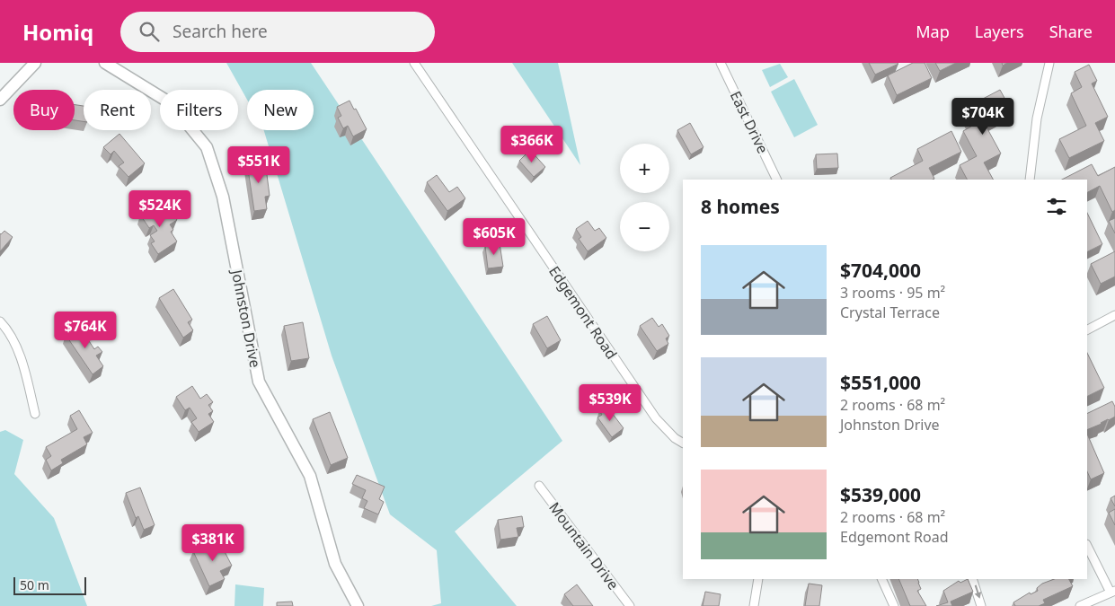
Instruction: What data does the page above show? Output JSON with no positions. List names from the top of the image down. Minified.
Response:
{"streets":{"street":["East Drive","Edgemont Road","Johnston Drive","Mountain Drive"]},"scale_bar":"50 m","page":{"header":"Homiq","search":"Search here","nav":["Map","Layers","Share"],"chip":["Buy","Rent","Filters","New"],"price":["$704K","$366K","$551K","$524K","$605K","$764K","$539K","$381K"],"map_buttons":["+","−"],"heading":"8 homes","list":[{"name":"$704,000","note":"3 rooms · 95 m² · Crystal Terrace"},{"name":"$551,000","note":"2 rooms · 68 m² · Johnston Drive"},{"name":"$539,000","note":"2 rooms · 68 m² · Edgemont Road"}],"scale":"50 m"}}
